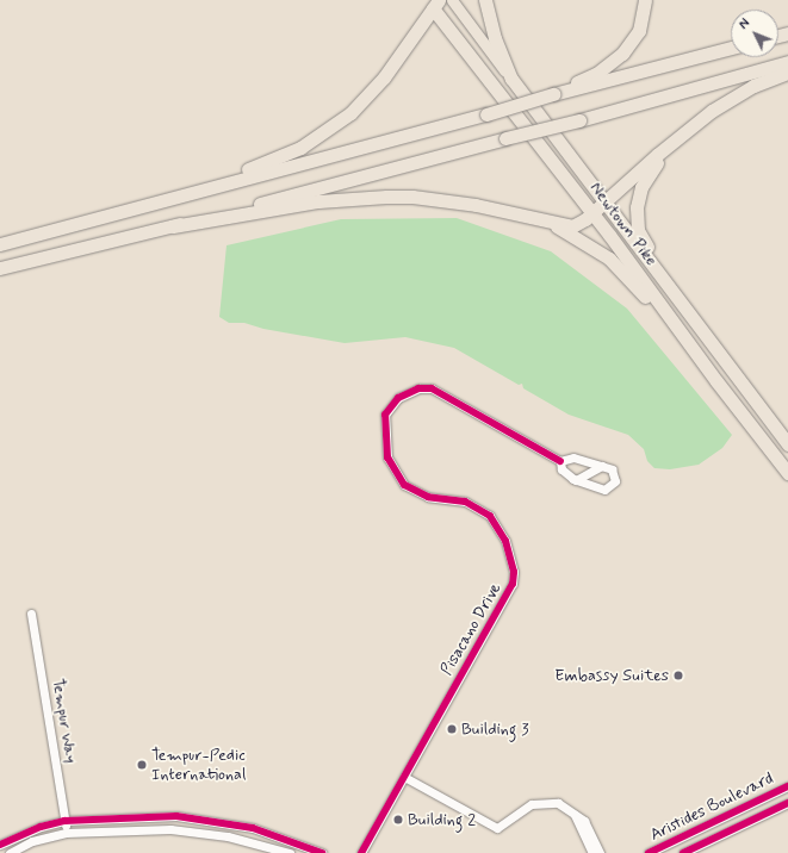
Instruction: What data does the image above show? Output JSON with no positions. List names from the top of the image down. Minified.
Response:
{"streets":{"highway":["Newtown Pike"],"street":["Pisacano Drive","Tempur Way","Aristides Boulevard"]},"places":["Embassy Suites","Building 3","Tempur-Pedic International","Building 2"],"north":"top left"}
